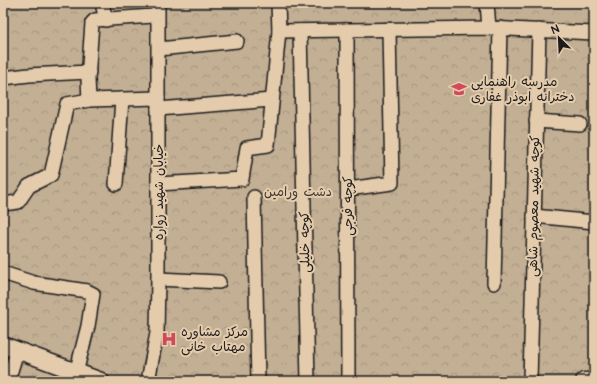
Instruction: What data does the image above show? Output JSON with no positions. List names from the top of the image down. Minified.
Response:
{"streets":{"street":["خیابان شهید زواره","کوچه فرجی","کوچه شهید معصوم شاهی","کوچه خلیلی"]},"parks":["دشت ورامین"],"places":{"school or university":["مدرسه راهنمایی دخترانه ابوذر غفاری"],"hospital":["مرکز مشاوره مهتاب خانی"]},"north":"top left"}
